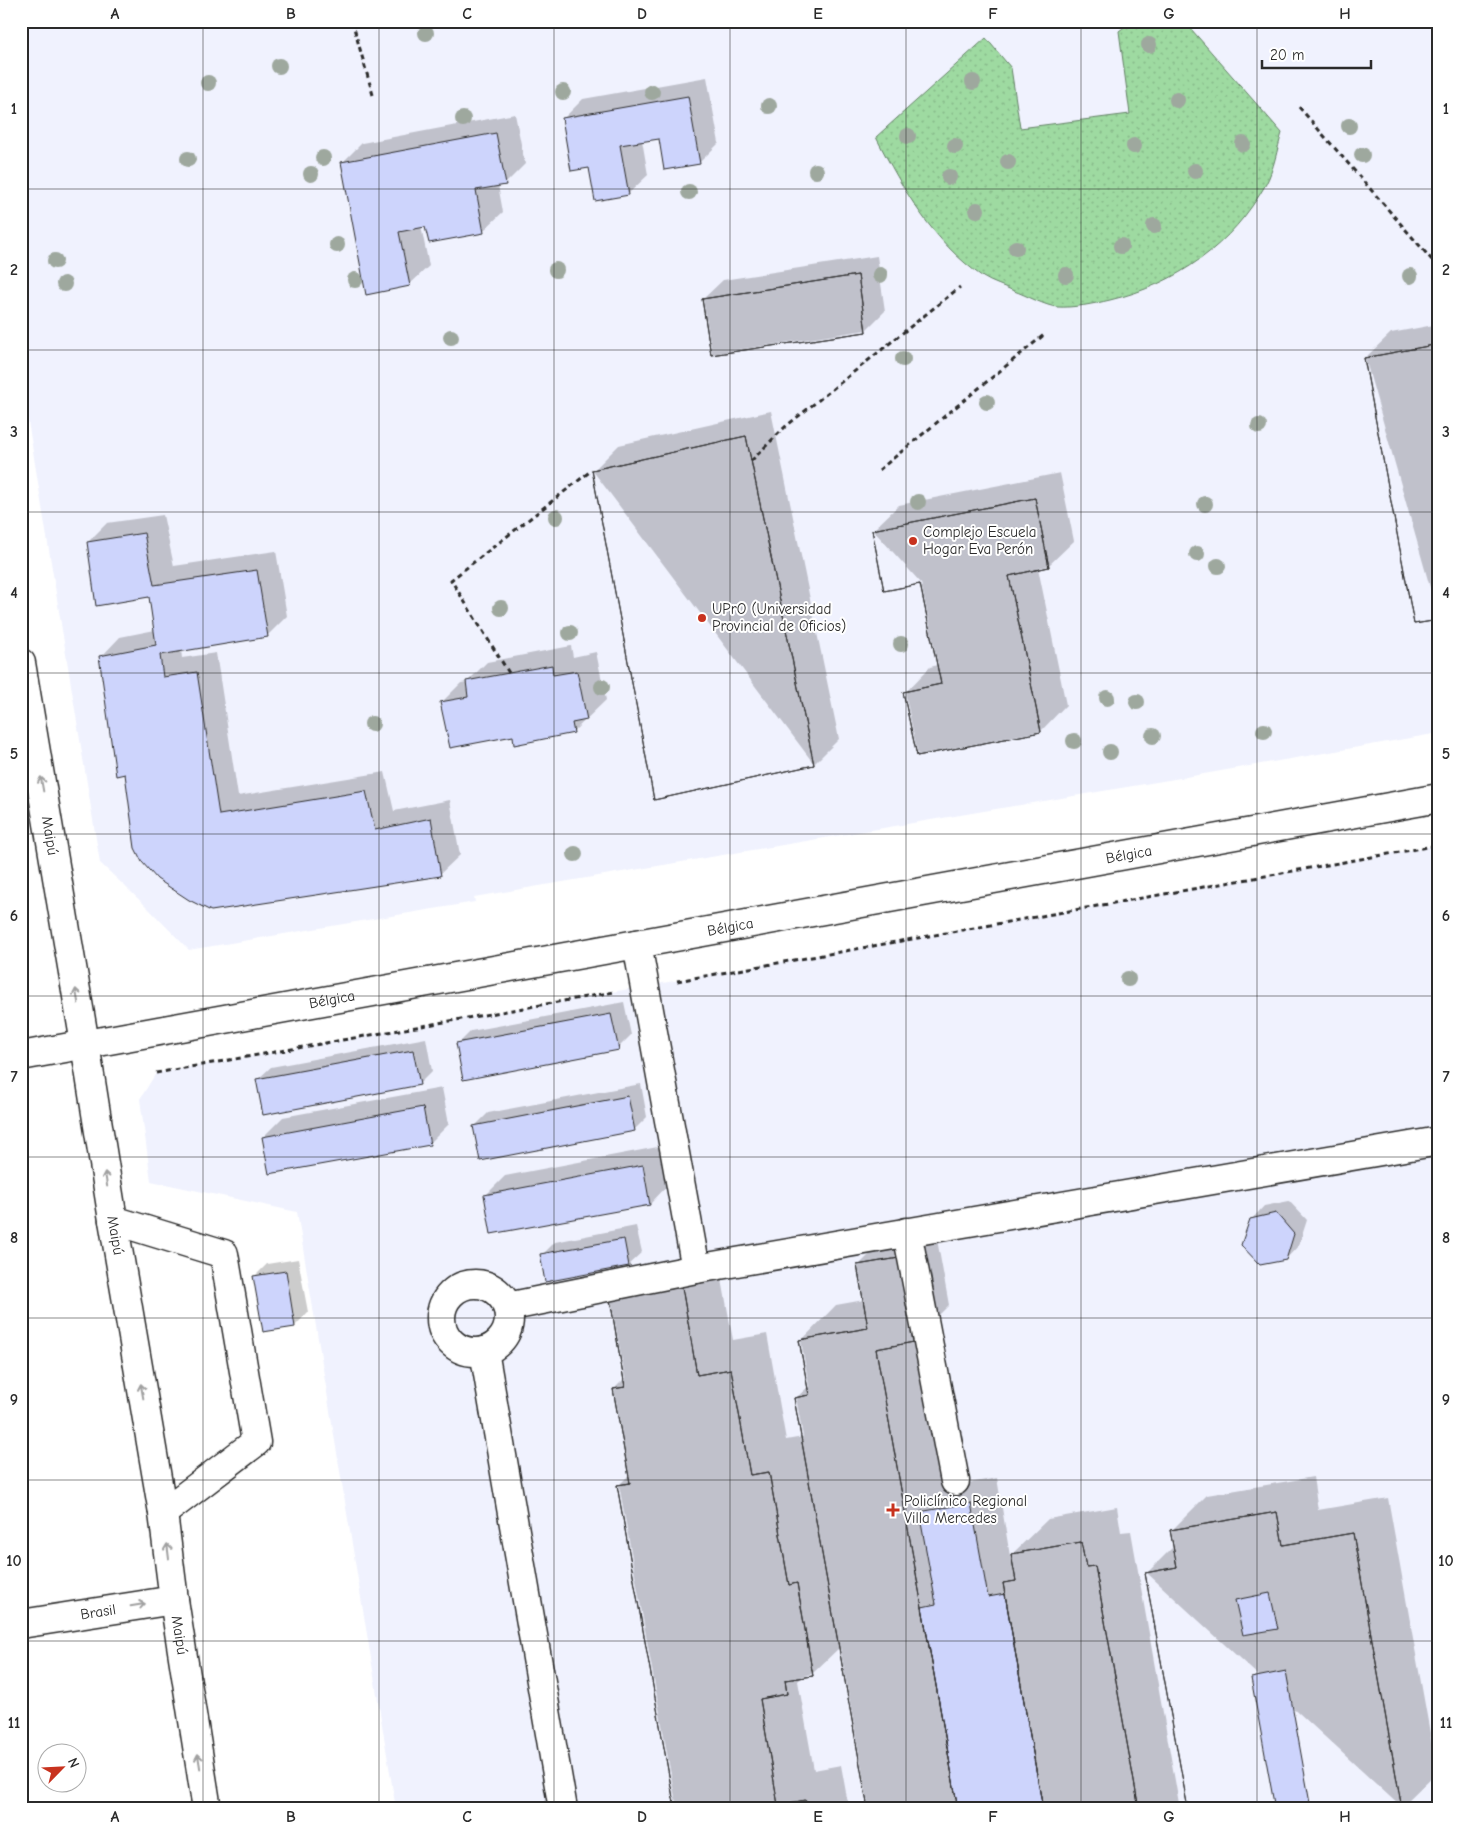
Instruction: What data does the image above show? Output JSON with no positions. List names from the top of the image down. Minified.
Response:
{"streets":{"street":["Maipú","Bélgica","Brasil"]},"crossings":[["Maipú","Bélgica"],["Maipú","Brasil"]],"one_way":["Maipú","Brasil"],"places":{"other":["Complejo Escuela Hogar Eva Perón","UPrO (Universidad Provincial de Oficios)"],"health":["Policlínico Regional Villa Mercedes"]},"scale_bar":"20 m","north":"top right","grid":{"columns":["A","B","C","D","E","F","G","H"],"rows":["1","2","3","4","5","6","7","8","9","10","11"]}}
